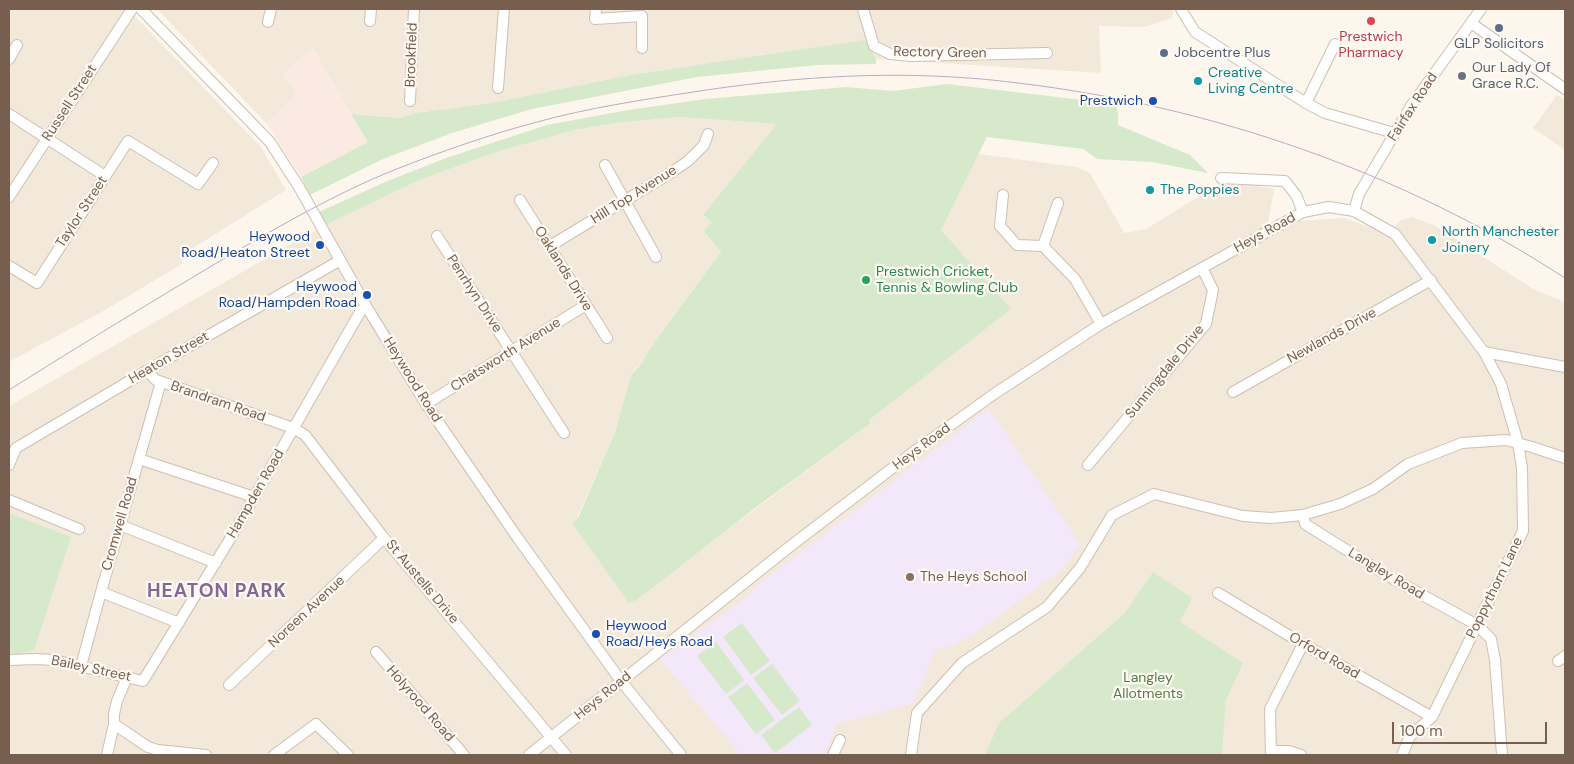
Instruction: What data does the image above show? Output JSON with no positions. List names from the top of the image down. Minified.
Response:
{"streets":{"street":["Rectory Green","Brookfield","Russell Street","Fairfax Road","Hill Top Avenue","Taylor Street","Heys Road","Oaklands Drive","Penrhyn Drive","Newlands Drive","Chatsworth Avenue","Heaton Street","Sunningdale Drive","Heywood Road","Brandram Road","Hampden Road","Cromwell Road","Langley Road","St Austells Drive","Poppythorn Lane","Noreen Avenue","Orford Road","Bailey Street","Holyrood Road"]},"crossings":[["Fairfax Road","Heys Road"],["Fairfax Road","Poppythorn Lane"],["Hill Top Avenue","Oaklands Drive"],["Heys Road","Sunningdale Drive"],["Heys Road","Heywood Road"],["Heys Road","St Austells Drive"],["Heys Road","Poppythorn Lane"],["Oaklands Drive","Chatsworth Avenue"],["Penrhyn Drive","Chatsworth Avenue"],["Newlands Drive","Poppythorn Lane"],["Chatsworth Avenue","Heywood Road"],["Heaton Street","Heywood Road"],["Heaton Street","Brandram Road"],["Heywood Road","Hampden Road"],["Brandram Road","Hampden Road"],["Brandram Road","Cromwell Road"],["Brandram Road","St Austells Drive"],["Hampden Road","St Austells Drive"],["Hampden Road","Bailey Street"],["Cromwell Road","Bailey Street"],["Langley Road","Poppythorn Lane"],["St Austells Drive","Noreen Avenue"],["Poppythorn Lane","Orford Road"]],"districts":["HEATON PARK"],"parks":["Langley Allotments"],"places":["Prestwich Pharmacy","GLP Solicitors","Jobcentre Plus","Our Lady Of Grace R.C.","Creative Living Centre","Prestwich","The Poppies","North Manchester Joinery","Heywood Road/Heaton Street","Prestwich Cricket, Tennis & Bowling Club","Heywood Road/Hampden Road","The Heys School","Heywood Road/Heys Road"],"scale_bar":"100 m"}
